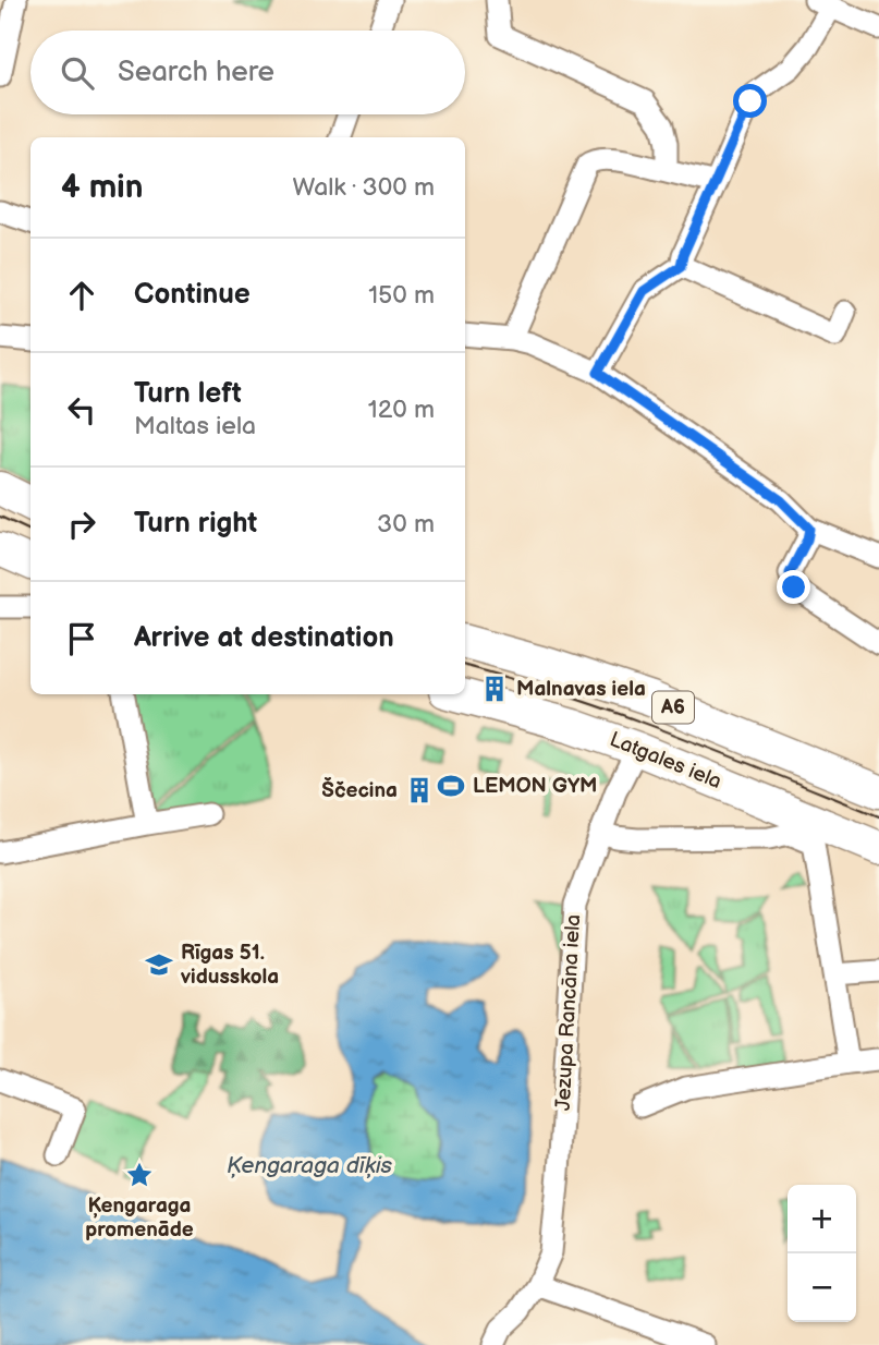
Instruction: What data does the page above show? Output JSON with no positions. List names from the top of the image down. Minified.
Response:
{"streets":{"highway":["A6","Latgales iela"],"street":["Jezupa Rancāna iela"]},"crossings":[["Latgales iela","Jezupa Rancāna iela"]],"water":["Ķengaraga dīķis"],"places":{"building":["Malnavas iela","Ščecina"],"sports":["LEMON GYM"],"school or university":["Rīgas 51. vidusskola"],"place":["Ķengaraga promenāde"]},"page":{"search":"Search here","heading":["4 min","Walk · 300 m"],"list":[["Continue","150 m"],["Turn left","Maltas iela","120 m"],["Turn right","30 m"],"Arrive at destination"],"map_buttons":["+","−"]}}
